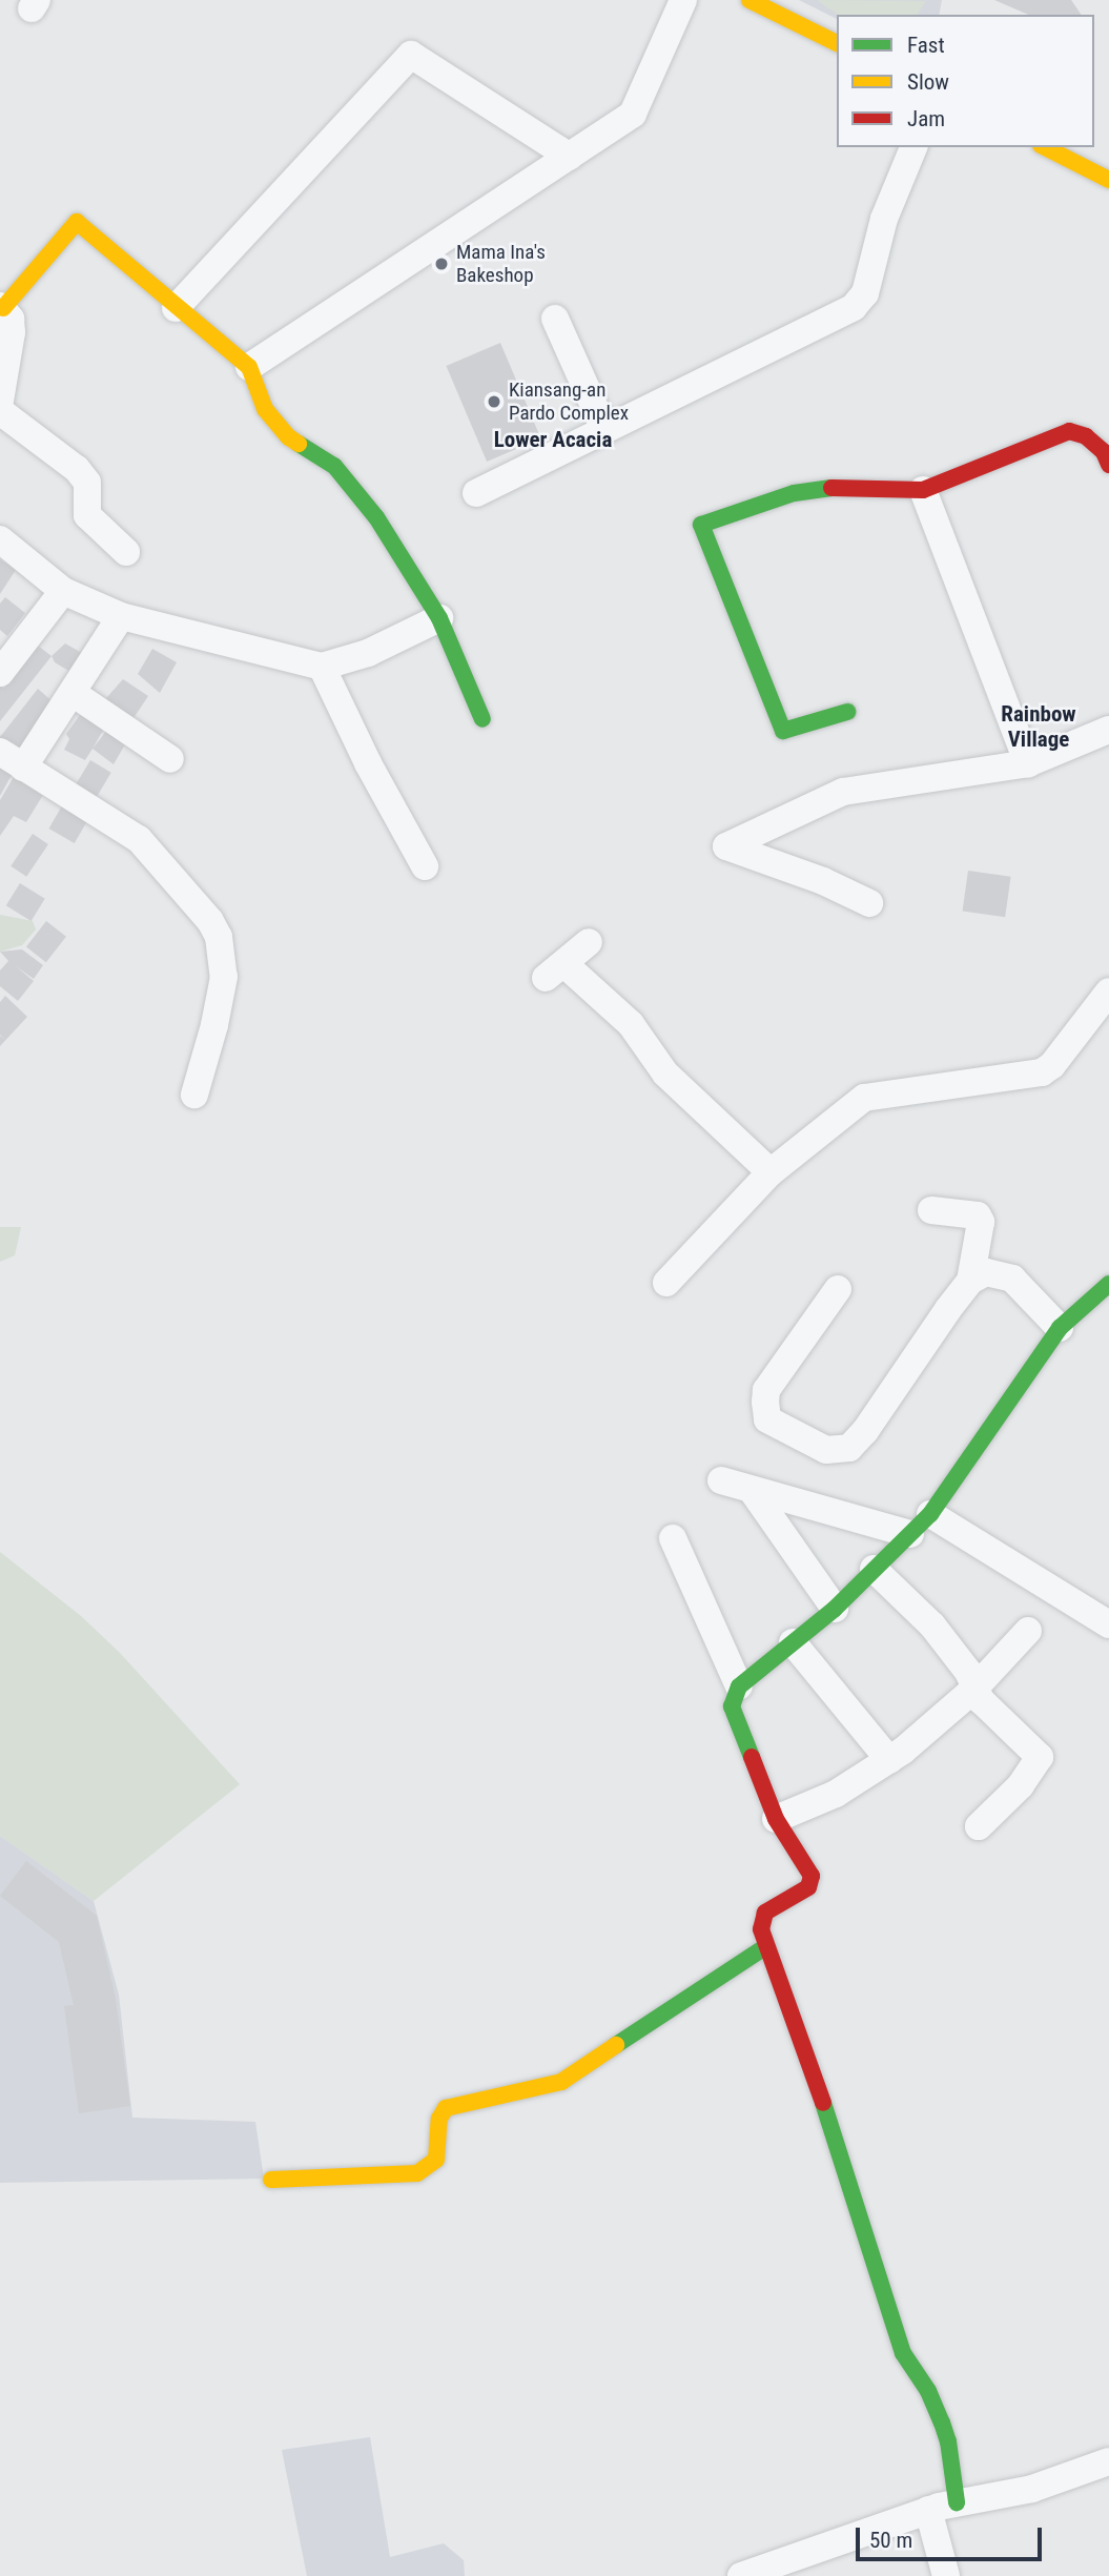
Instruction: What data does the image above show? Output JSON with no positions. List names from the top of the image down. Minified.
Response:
{"districts":["Lower Acacia","Rainbow Village"],"places":["Mama Ina's Bakeshop","Kiansang-an Pardo Complex"],"legend":["Fast","Slow","Jam"],"scale_bar":"50 m"}
